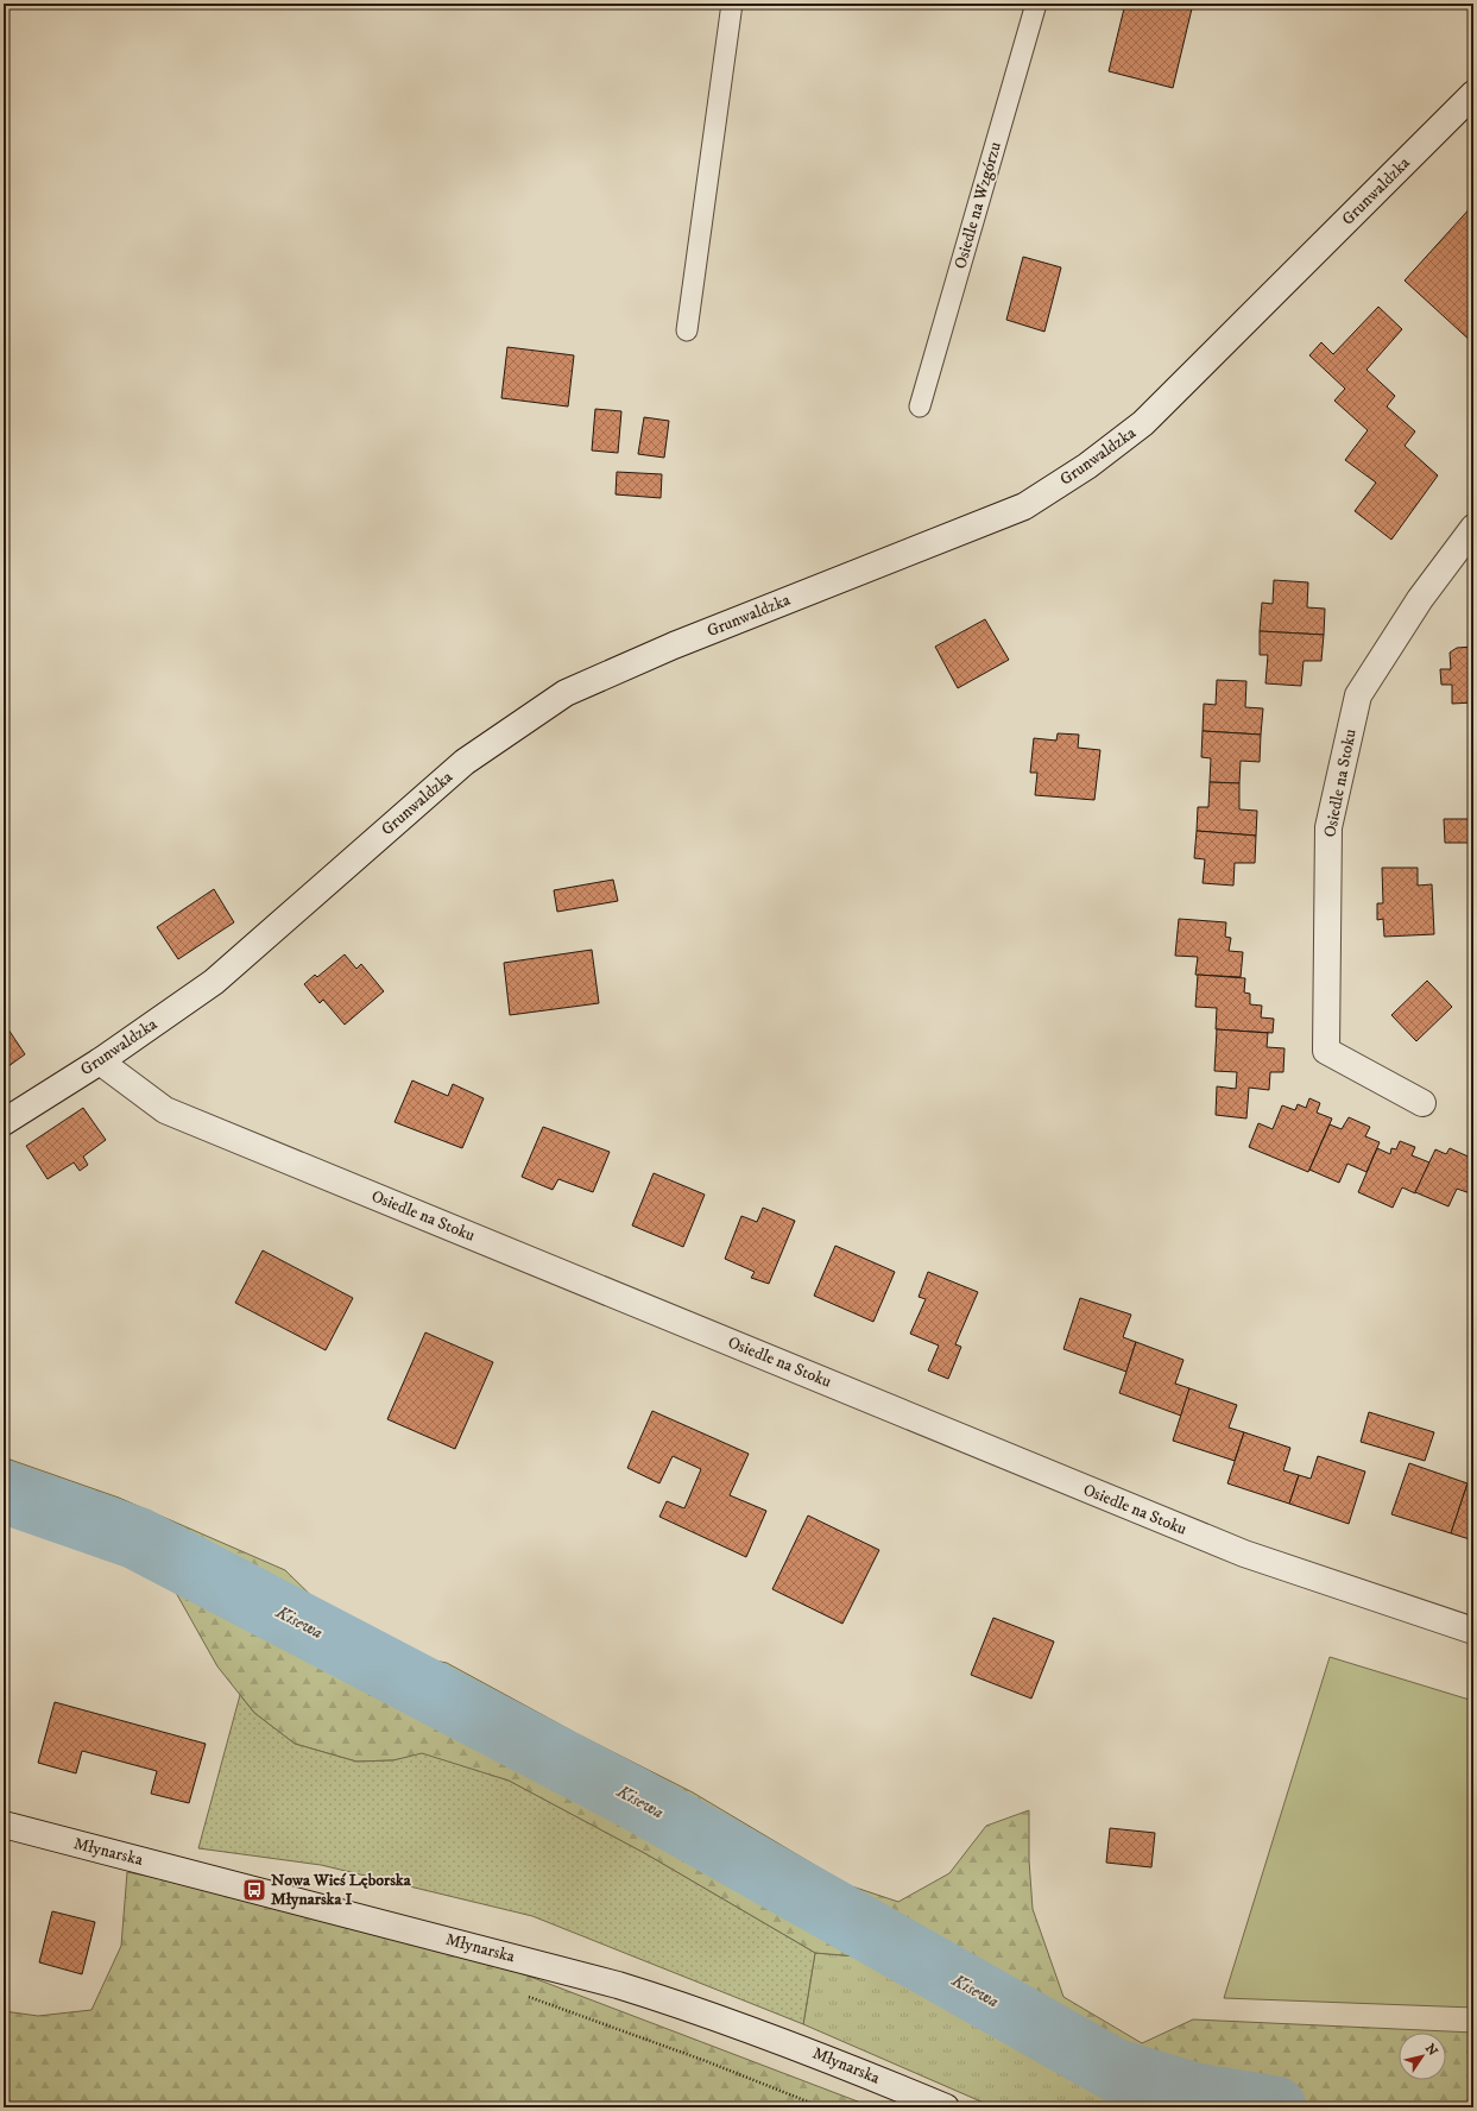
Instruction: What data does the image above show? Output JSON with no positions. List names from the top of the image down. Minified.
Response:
{"streets":{"street":["Grunwaldzka","Osiedle na Stoku","Młynarska"],"lane":["Osiedle na Wzgórzu"]},"crossings":[["Grunwaldzka","Osiedle na Stoku"]],"water":["Kisewa"],"places":{"bus stop":["Nowa Wieś Lęborska Młynarska I"]},"north":"top right"}
